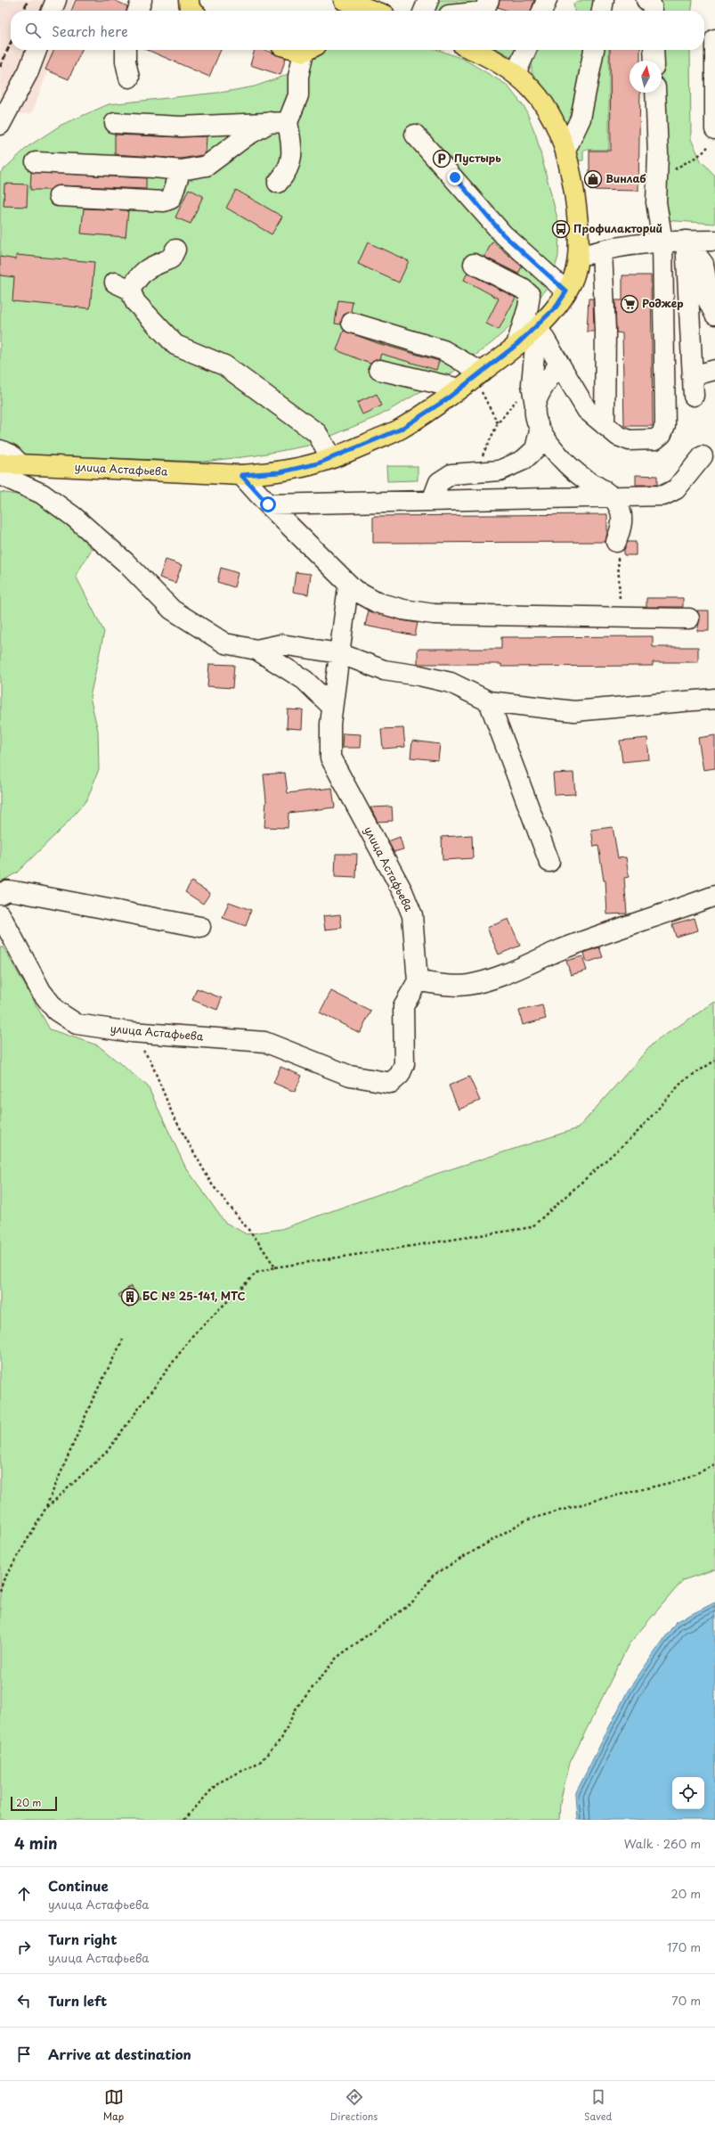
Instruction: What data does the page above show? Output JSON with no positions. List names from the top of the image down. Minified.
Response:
{"streets":{"main road":["улица Астафьева"]},"places":{"parking":["Пустырь"],"shop":["Винлаб"],"bus stop":["Профилакторий"],"supermarket":["Роджер"],"building":["БС № 25-141, МТС"]},"scale_bar":"20 m","north":"top","page":{"search":"Search here","scale":"20 m","heading":["4 min","Walk · 260 m"],"list":[["Continue","улица Астафьева","20 m"],["Turn right","улица Астафьева","170 m"],["Turn left","70 m"],"Arrive at destination"],"nav":["Map","Directions","Saved"]}}
